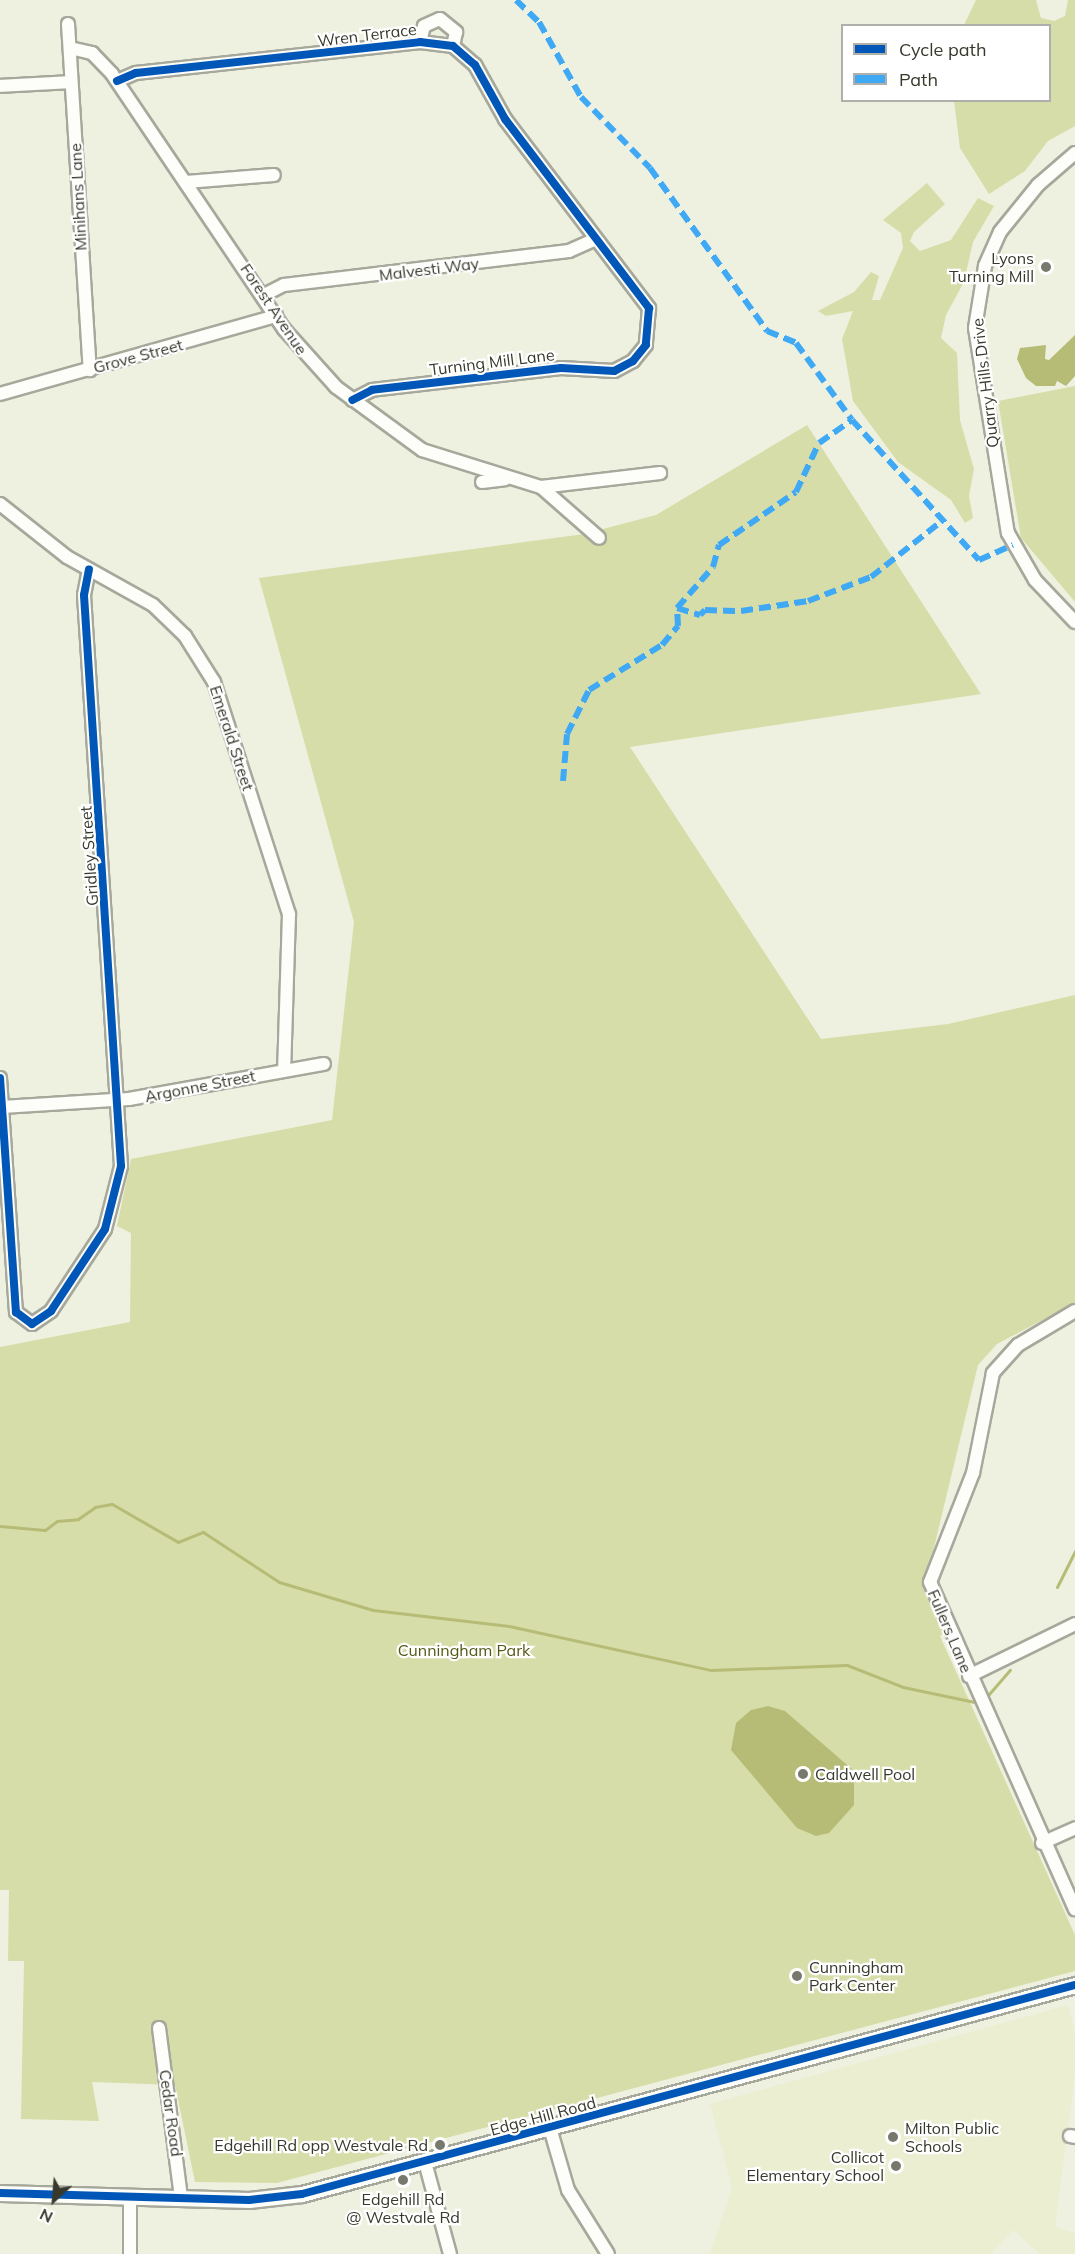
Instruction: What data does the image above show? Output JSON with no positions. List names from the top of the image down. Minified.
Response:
{"streets":{"street":["Wren Terrace","Minihans Lane","Malvesti Way","Forest Avenue","Grove Street","Turning Mill Lane","Quarry Hills Drive","Emerald Street","Gridley Street","Argonne Street","Fullers Lane","Cedar Road","Edge Hill Road"]},"crossings":[["Wren Terrace","Forest Avenue"],["Minihans Lane","Forest Avenue"],["Minihans Lane","Grove Street"],["Malvesti Way","Forest Avenue"],["Malvesti Way","Turning Mill Lane"],["Forest Avenue","Grove Street"],["Forest Avenue","Turning Mill Lane"],["Emerald Street","Gridley Street"],["Emerald Street","Argonne Street"],["Gridley Street","Argonne Street"],["Cedar Road","Edge Hill Road"]],"parks":["Cunningham Park"],"places":["Lyons Turning Mill","Caldwell Pool","Cunningham Park Center","Milton Public Schools","Edgehill Rd opp Westvale Rd","Collicot Elementary School","Edgehill Rd @ Westvale Rd"],"legend":["Cycle path","Path"],"north":"bottom left"}
